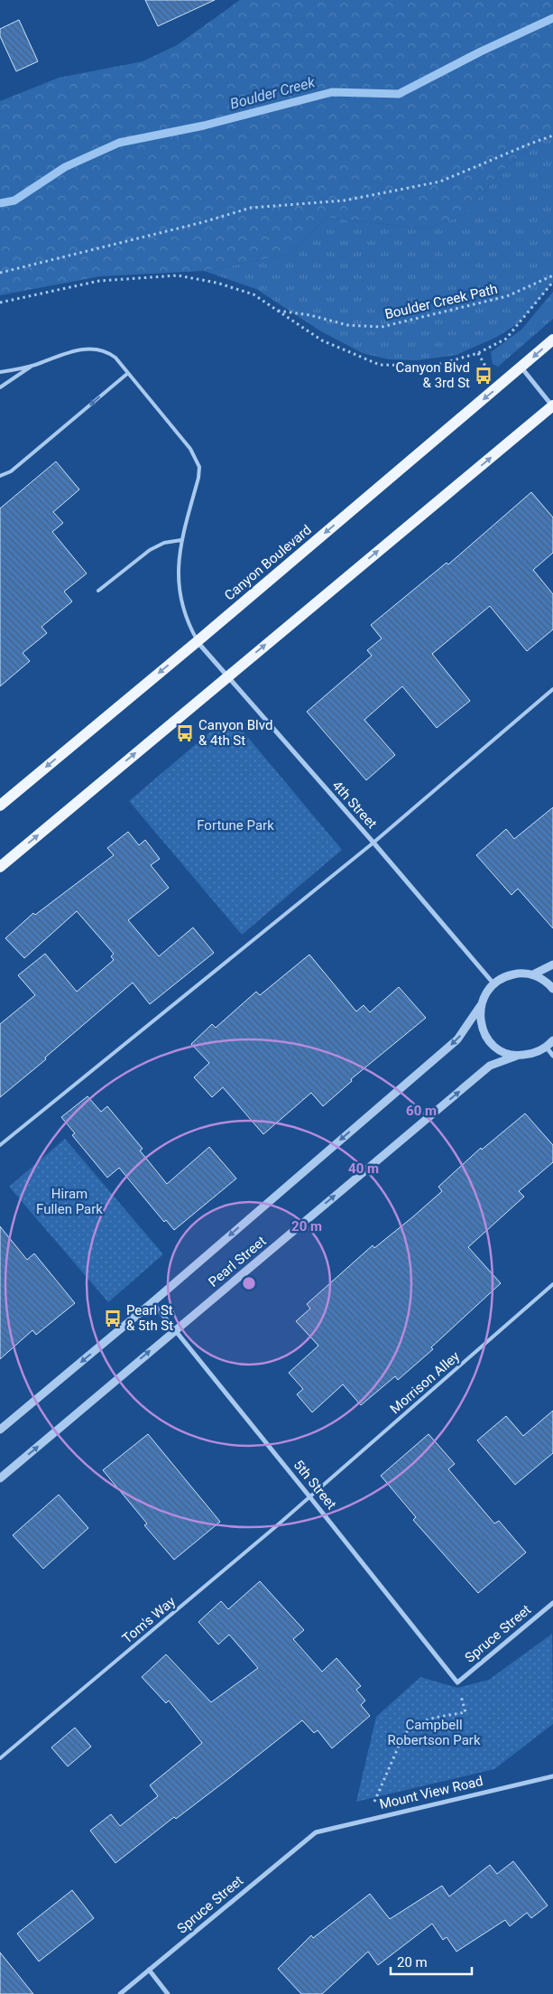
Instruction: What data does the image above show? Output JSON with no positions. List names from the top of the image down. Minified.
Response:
{"streets":{"main road":["Canyon Boulevard"],"street":["4th Street","Pearl Street","5th Street","Spruce Street","Mount View Road"],"lane":["Morrison Alley","Tom's Way"],"path":["Boulder Creek Path"]},"crossings":[["Canyon Boulevard","4th Street"],["4th Street","Pearl Street"],["Pearl Street","5th Street"],["Morrison Alley","5th Street"],["Morrison Alley","Tom's Way"],["5th Street","Tom's Way"],["5th Street","Spruce Street"],["Spruce Street","Mount View Road"]],"water":["Boulder Creek"],"parks":["Fortune Park","Hiram Fullen Park","Campbell Robertson Park"],"places":{"bus stop":["Canyon Blvd & 3rd St","Canyon Blvd & 4th St","Pearl St & 5th St"]},"scale_bar":"20 m","rings":["60 m","40 m","20 m"]}
